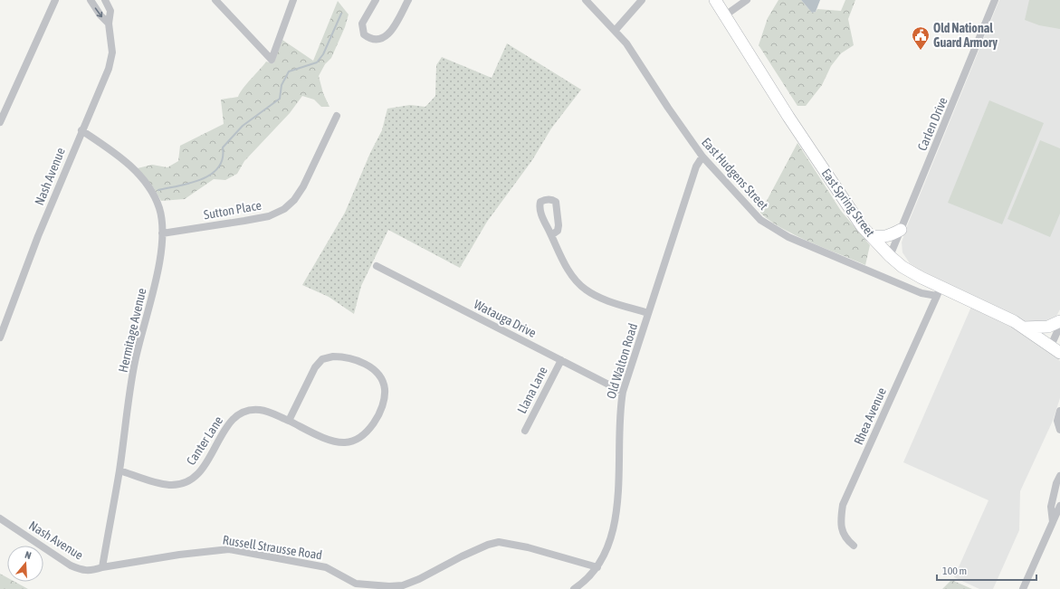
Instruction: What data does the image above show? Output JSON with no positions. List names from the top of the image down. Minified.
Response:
{"streets":{"main road":["East Spring Street"],"street":["Carlen Drive","East Hudgens Street","Nash Avenue","Sutton Place","Watauga Drive","Hermitage Avenue","Old Walton Road","Llana Lane","Rhea Avenue","Canter Lane","Russell Strausse Road"]},"crossings":[["Carlen Drive","East Spring Street"],["East Hudgens Street","East Spring Street"],["East Hudgens Street","Old Walton Road"],["East Hudgens Street","Rhea Avenue"],["Nash Avenue","Hermitage Avenue"],["Nash Avenue","Russell Strausse Road"],["East Spring Street","Rhea Avenue"],["Sutton Place","Hermitage Avenue"],["Watauga Drive","Old Walton Road"],["Watauga Drive","Llana Lane"],["Hermitage Avenue","Canter Lane"],["Hermitage Avenue","Russell Strausse Road"],["Old Walton Road","Russell Strausse Road"]],"places":{"public building":["Old National Guard Armory"]},"scale_bar":"100 m","north":"top"}
